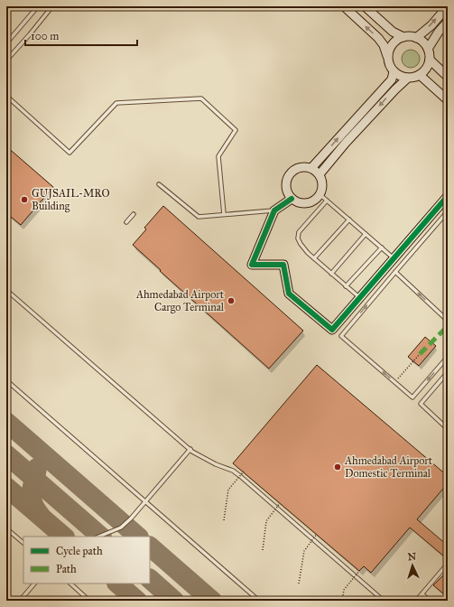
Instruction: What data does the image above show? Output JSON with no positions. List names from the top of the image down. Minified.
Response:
{"places":["GUJSAIL-MRO Building","Ahmedabad Airport Cargo Terminal","Ahmedabad Airport Domestic Terminal"],"legend":["Cycle path","Path"],"scale_bar":"100 m","north":"top"}
